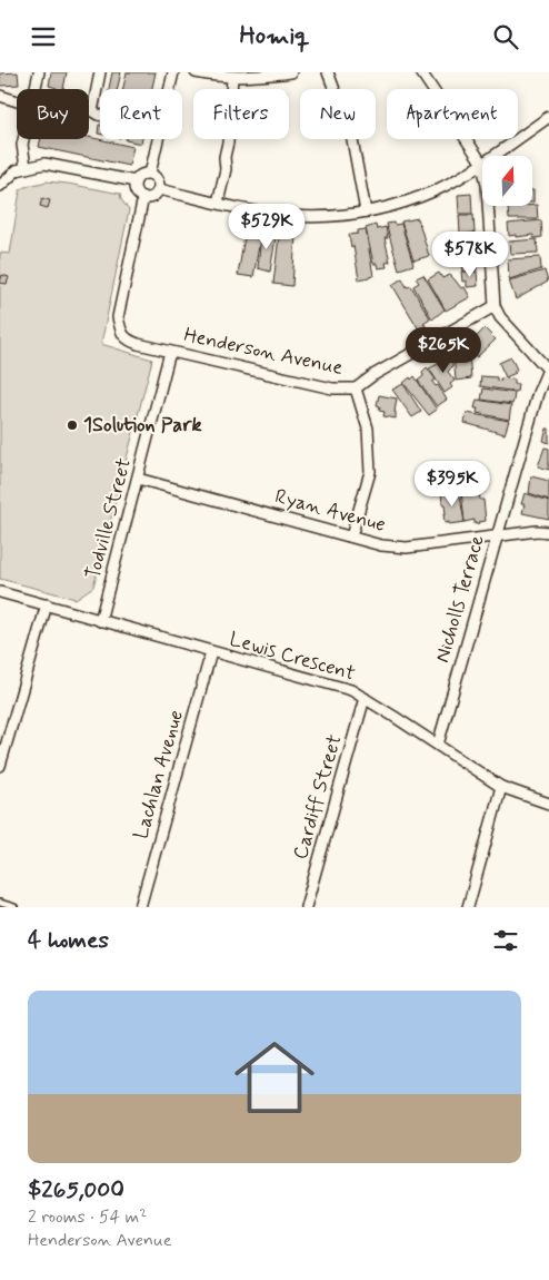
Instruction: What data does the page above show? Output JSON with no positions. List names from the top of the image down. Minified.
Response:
{"streets":{"street":["Henderson Avenue","Ryan Avenue","Todville Street","Nicholls Terrace","Lewis Crescent","Lachlan Avenue","Cardiff Street"]},"crossings":[["Henderson Avenue","Todville Street"],["Henderson Avenue","Nicholls Terrace"],["Ryan Avenue","Todville Street"],["Ryan Avenue","Nicholls Terrace"],["Todville Street","Lewis Crescent"],["Nicholls Terrace","Lewis Crescent"],["Lewis Crescent","Lachlan Avenue"],["Lewis Crescent","Cardiff Street"]],"places":["1Solution Park"],"north":"top","page":{"header":"Homiq","chip":["Buy","Rent","Filters","New","Apartment"],"price":["$529K","$578K","$265K","$395K"],"heading":"4 homes","list":[{"name":"$265,000","note":"2 rooms · 54 m² · Henderson Avenue"}]}}
